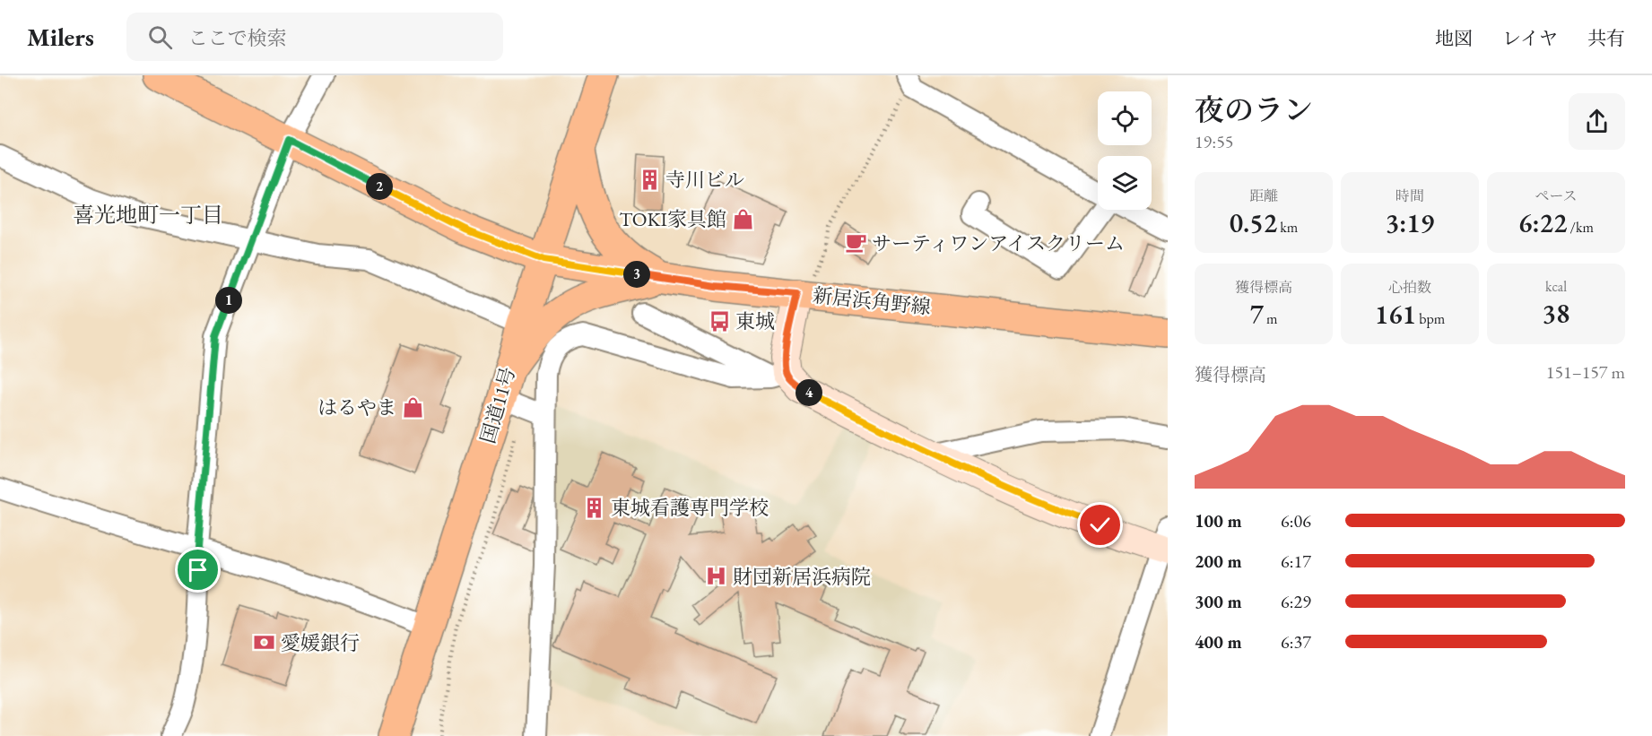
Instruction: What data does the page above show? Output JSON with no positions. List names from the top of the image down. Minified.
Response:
{"streets":{"main road":["新居浜角野線","国道11号"]},"crossings":[["新居浜角野線","国道11号"]],"districts":["喜光地町一丁目"],"places":{"building":["寺川ビル","東城看護専門学校"],"shop":["TOKI家具館","はるやま"],"cafe":["サーティワンアイスクリーム"],"bus stop":["東城"],"hospital":["財団新居浜病院"],"bank":["愛媛銀行"]},"page":{"header":"Milers","search":"ここで検索","nav":["地図","レイヤ","共有"],"heading":["夜のラン","19:55"],"stats":[["距離","0.52 km"],["時間","3:19"],["ペース","6:22 /km"],["獲得標高","7 m"],["心拍数","161 bpm"],["kcal","38"]],"pins":["2","3","1","4"],"chart":["獲得標高","151–157 m"],"list":[{"name":"100 m","note":"6:06"},{"name":"200 m","note":"6:17"},{"name":"300 m","note":"6:29"},{"name":"400 m","note":"6:37"}]}}
